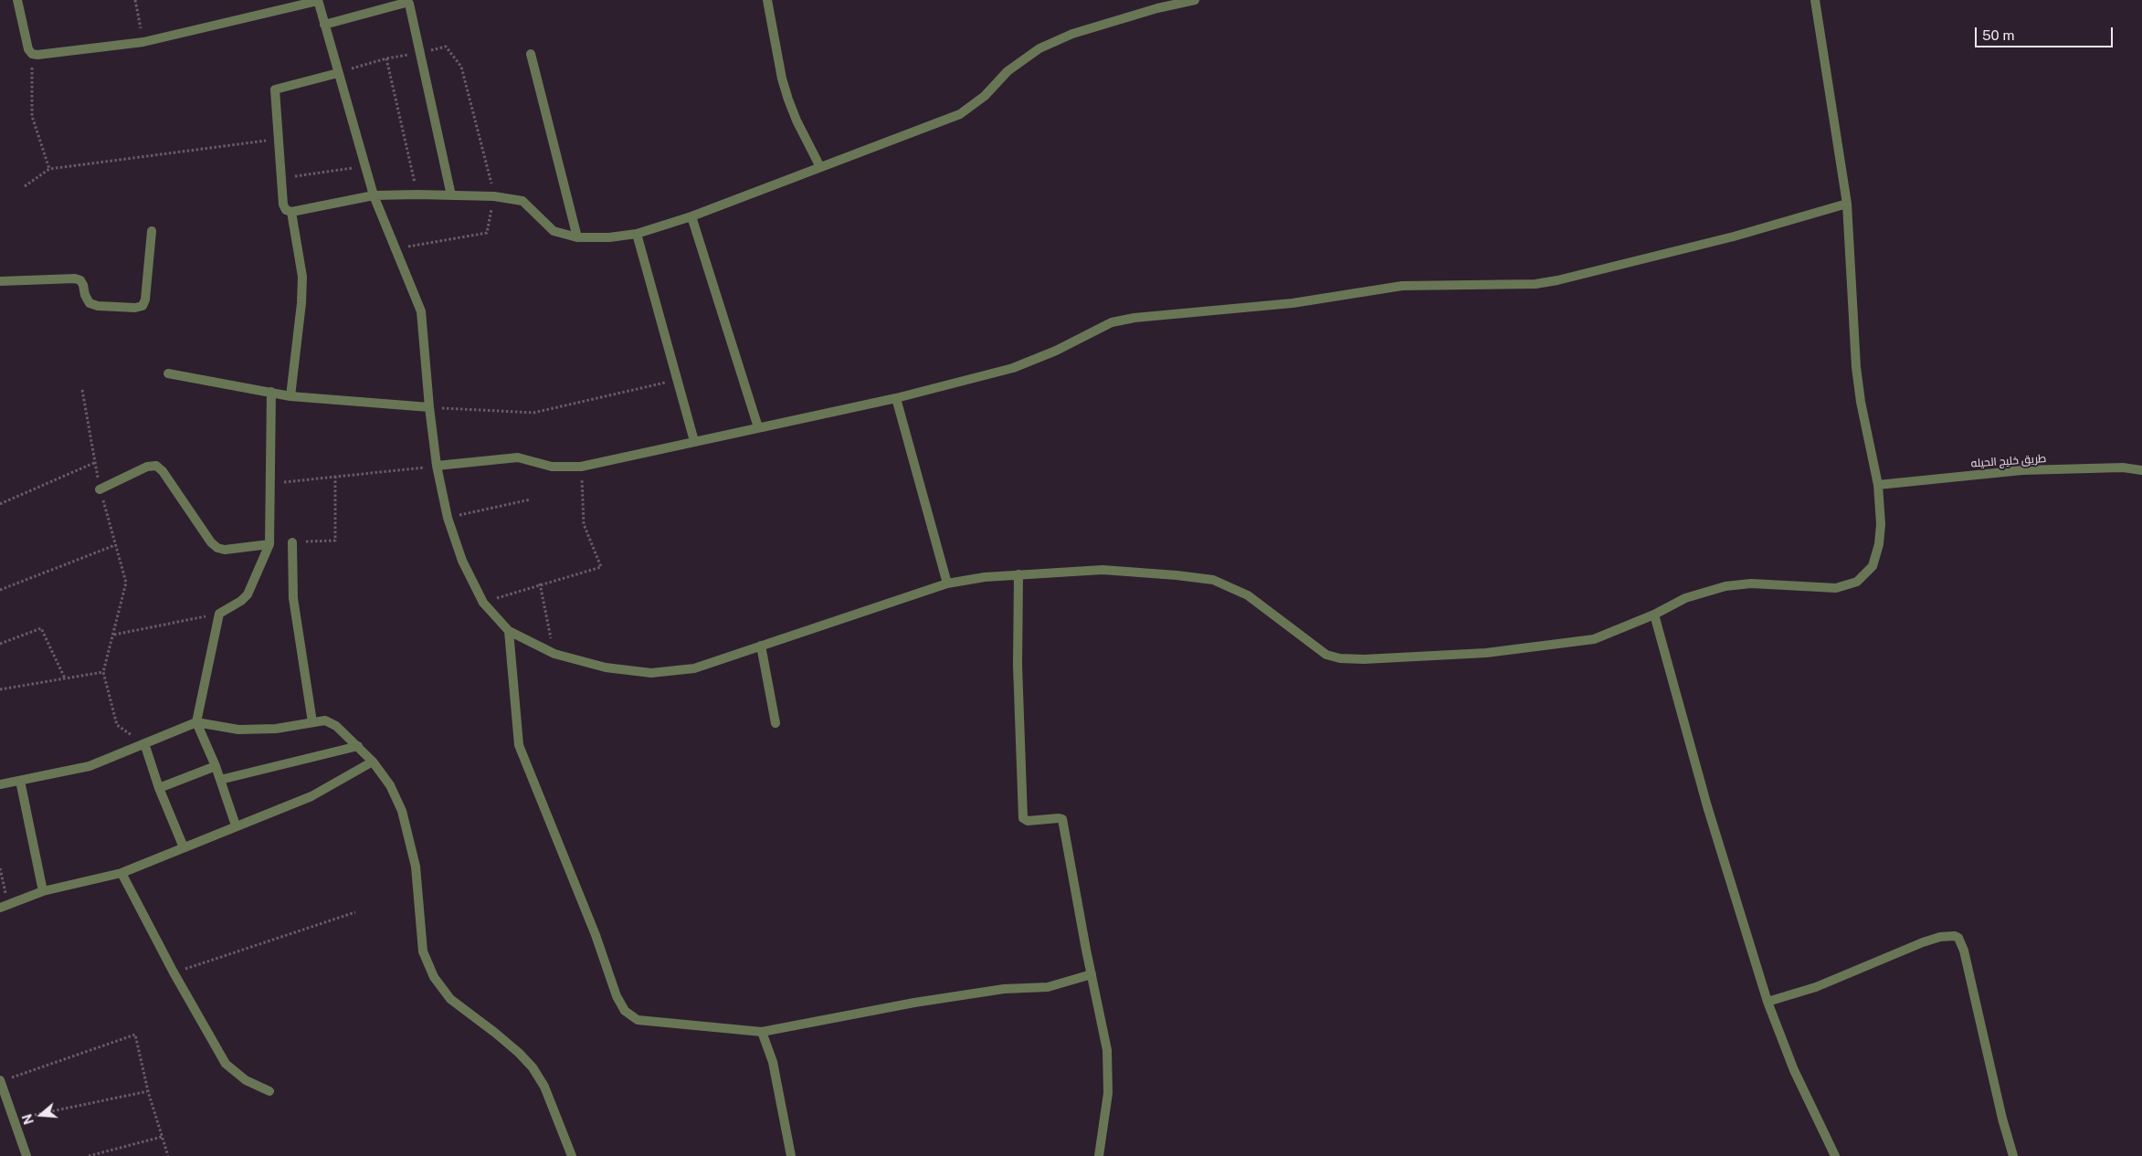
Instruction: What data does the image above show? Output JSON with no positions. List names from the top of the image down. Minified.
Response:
{"streets":{"street":["طريق خليج الحيله"]},"scale_bar":"50 m","north":"left"}
